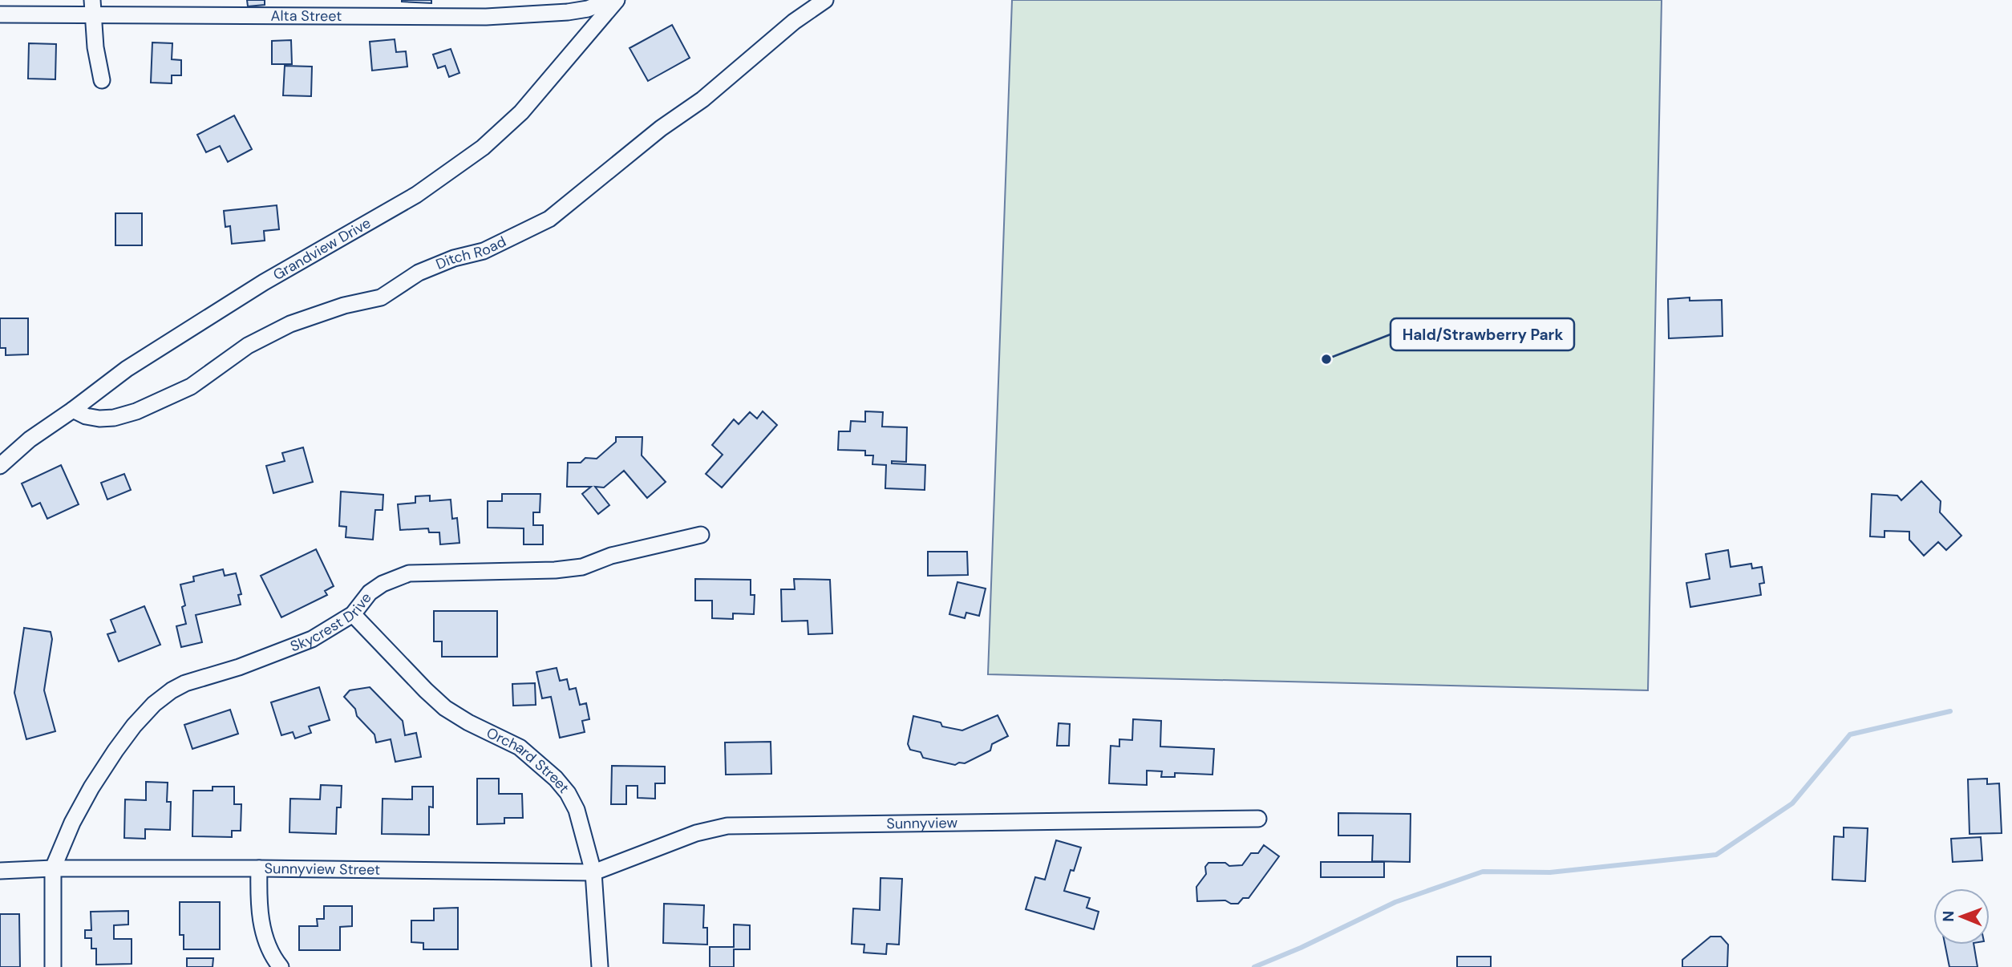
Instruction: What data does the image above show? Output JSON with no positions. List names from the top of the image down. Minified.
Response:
{"streets":{"street":["Alta Street","Grandview Drive","Ditch Road","Skycrest Drive","Orchard Street","Sunnyview","Sunnyview Street"]},"crossings":[["Grandview Drive","Ditch Road"],["Skycrest Drive","Orchard Street"],["Skycrest Drive","Sunnyview Street"],["Orchard Street","Sunnyview"],["Orchard Street","Sunnyview Street"],["Sunnyview","Sunnyview Street"]],"places":["Hald/Strawberry Park"],"north":"left"}
